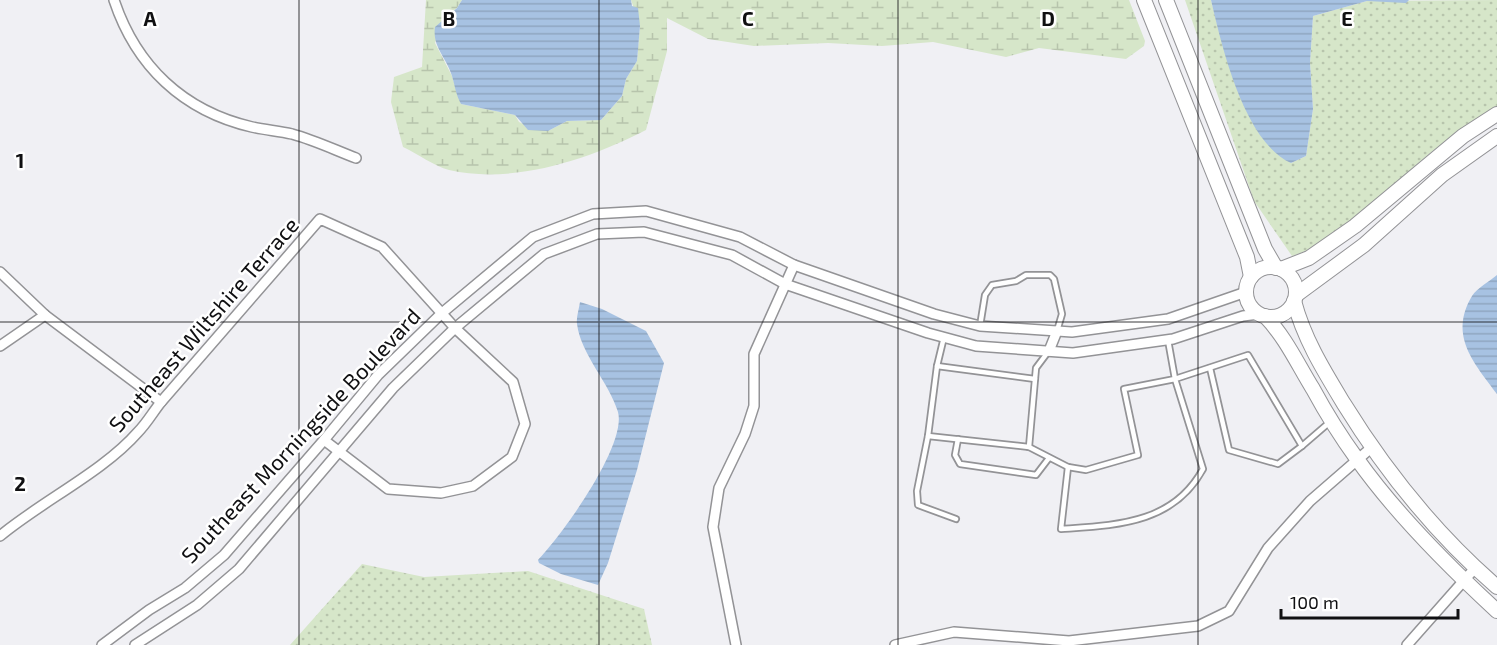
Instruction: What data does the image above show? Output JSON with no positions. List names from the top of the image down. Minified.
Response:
{"streets":{"street":["Southeast Wiltshire Terrace","Southeast Morningside Boulevard"]},"crossings":[["Southeast Wiltshire Terrace","Southeast Morningside Boulevard"]],"scale_bar":"100 m","grid":{"columns":["A","B","C","D","E"],"rows":["1","2"]}}
